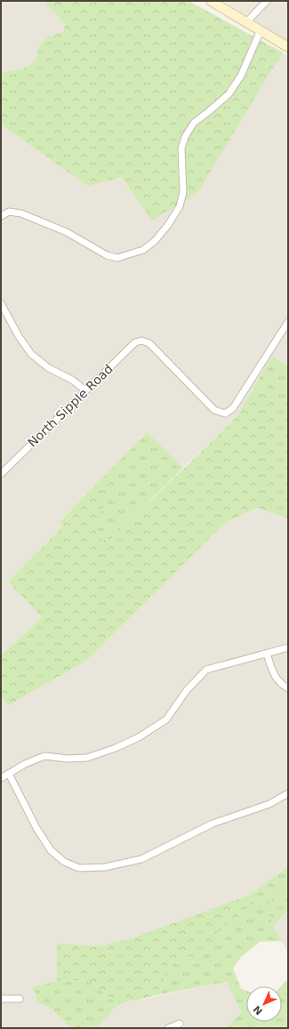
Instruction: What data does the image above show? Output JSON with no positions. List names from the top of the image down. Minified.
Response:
{"streets":{"street":["North Sipple Road"]},"north":"bottom left"}
